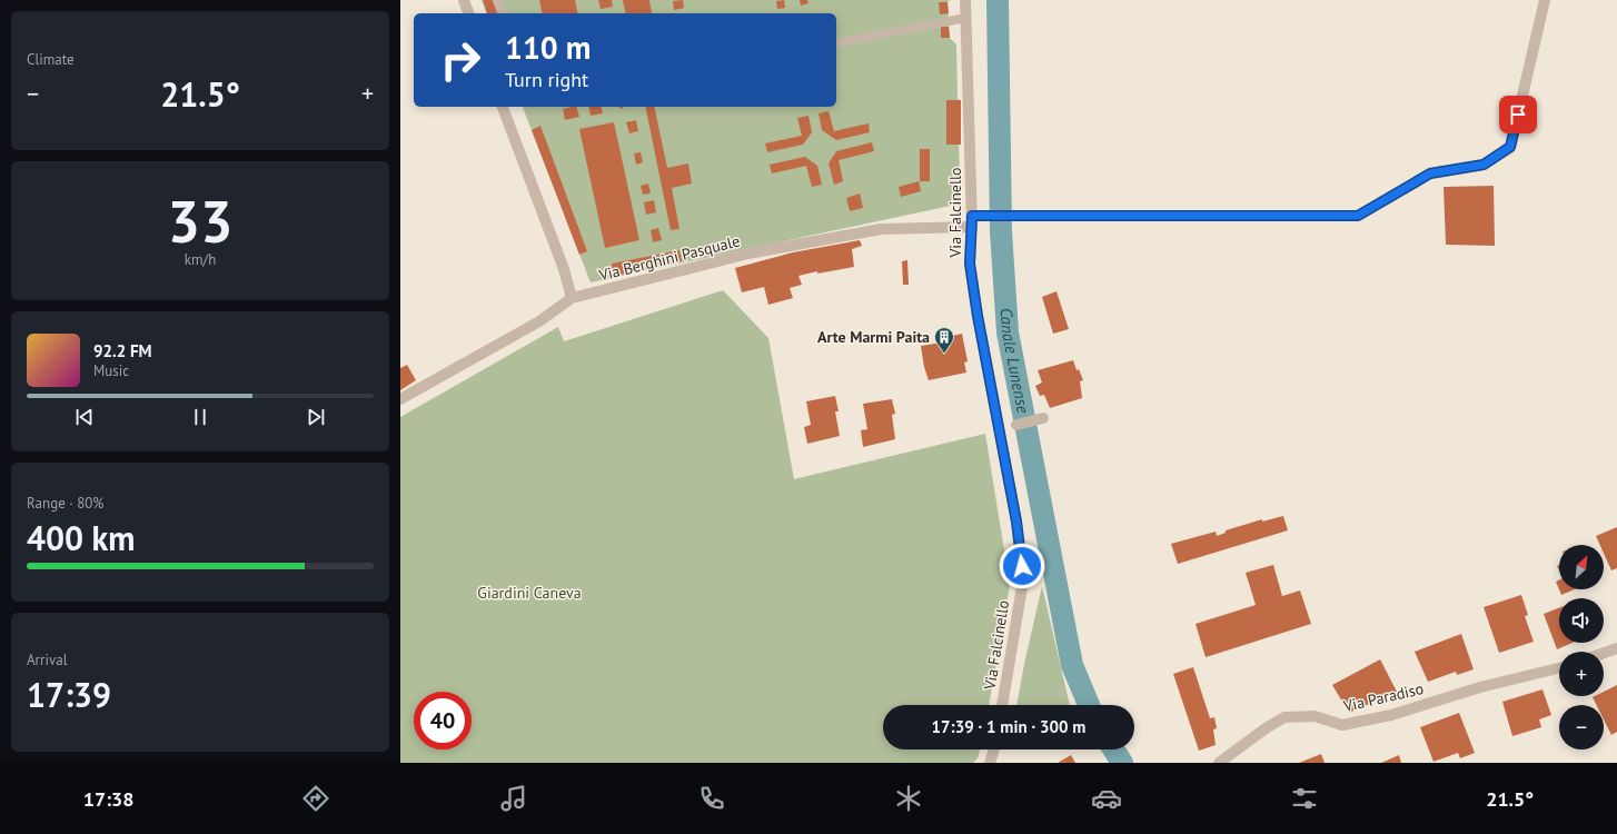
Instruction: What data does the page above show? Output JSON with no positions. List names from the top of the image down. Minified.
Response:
{"streets":{"street":["Via Falcinello","Via Berghini Pasquale","Via Paradiso"]},"crossings":[["Via Falcinello","Via Berghini Pasquale"]],"water":["Canale Lunense"],"parks":["Giardini Caneva"],"places":{"building":["Arte Marmi Paita"]},"north":"top right","page":{"tile":["Climate",["33","km/h"],["Range · 80%","400 km"],["Arrival","17:39"]],"turn":["110 m","Turn right"],"heat":["−","21.5°","+"],"song":["92.2 FM","Music"],"map_buttons":["+","−"],"limit":"40","trip":"17:39 · 1 min · 300 m","tabs":["17:38","21.5°"]}}
